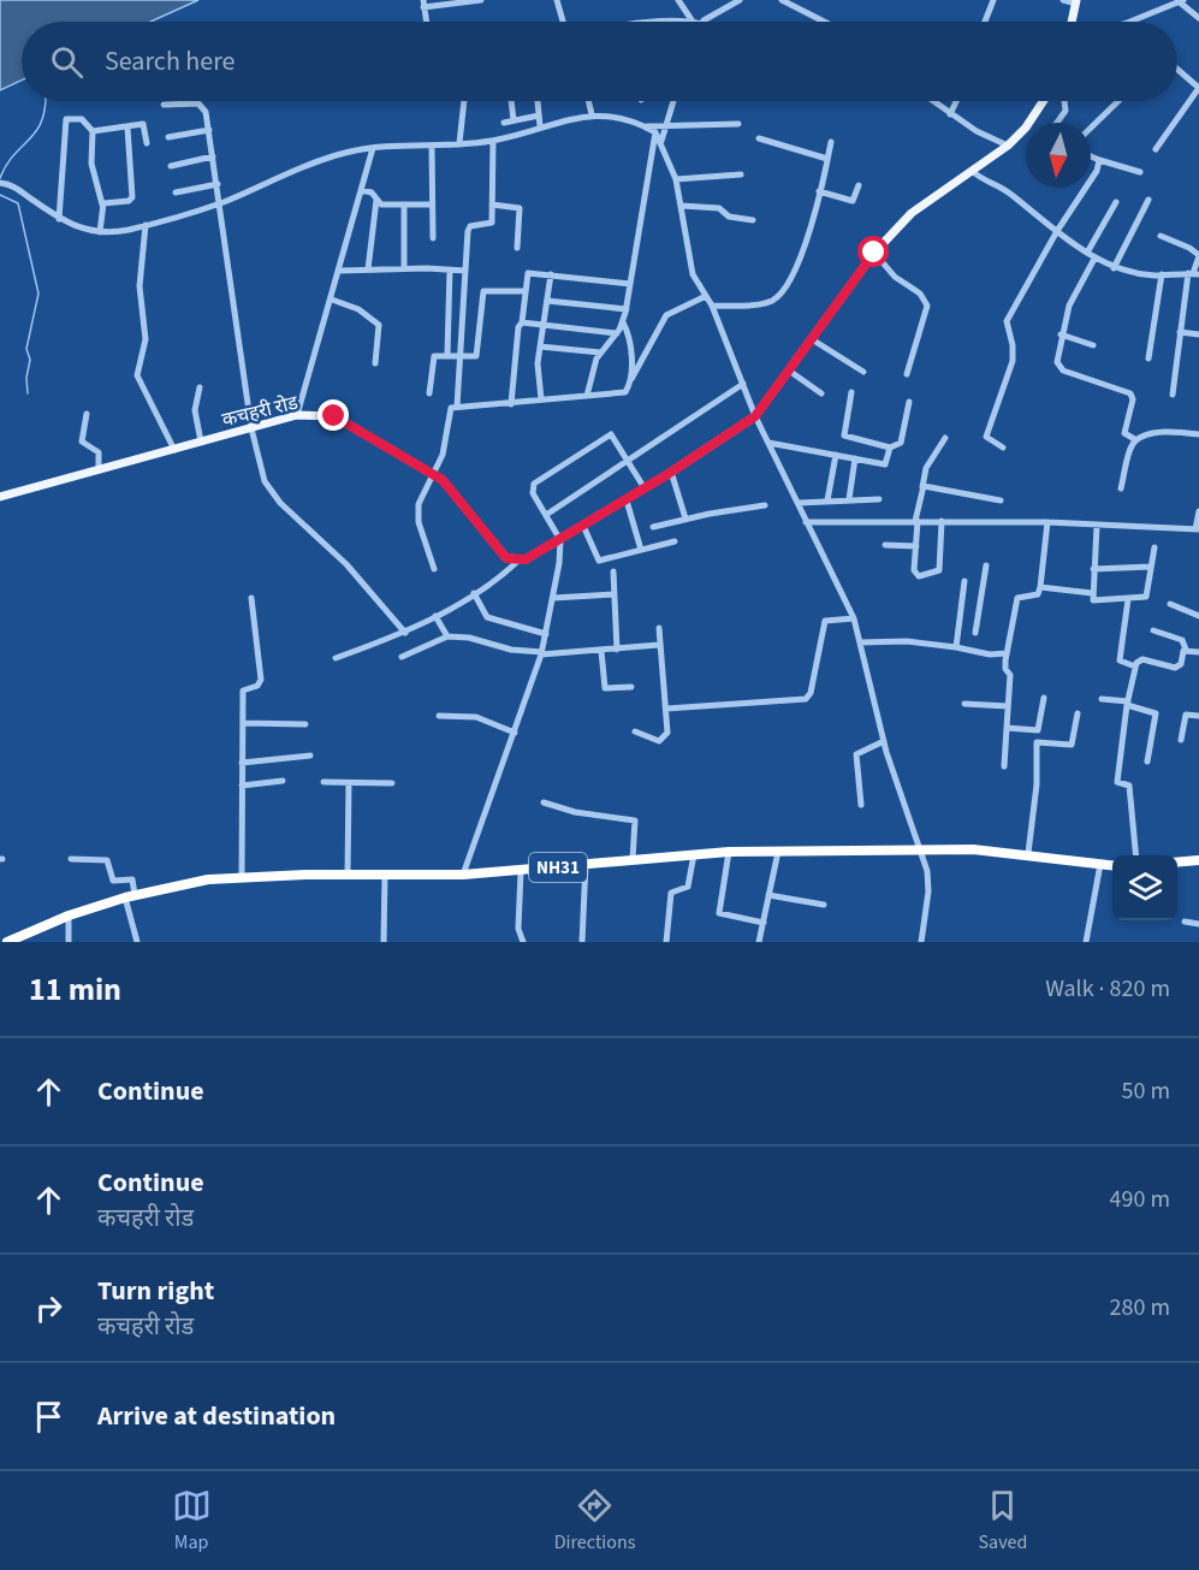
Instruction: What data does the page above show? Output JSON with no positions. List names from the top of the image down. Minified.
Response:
{"streets":{"highway":["NH31"],"main road":["कचहरी रोड"]},"north":"bottom","page":{"search":"Search here","heading":["11 min","Walk · 820 m"],"list":[["Continue","50 m"],["Continue","कचहरी रोड","490 m"],["Turn right","कचहरी रोड","280 m"],"Arrive at destination"],"nav":["Map","Directions","Saved"]}}
